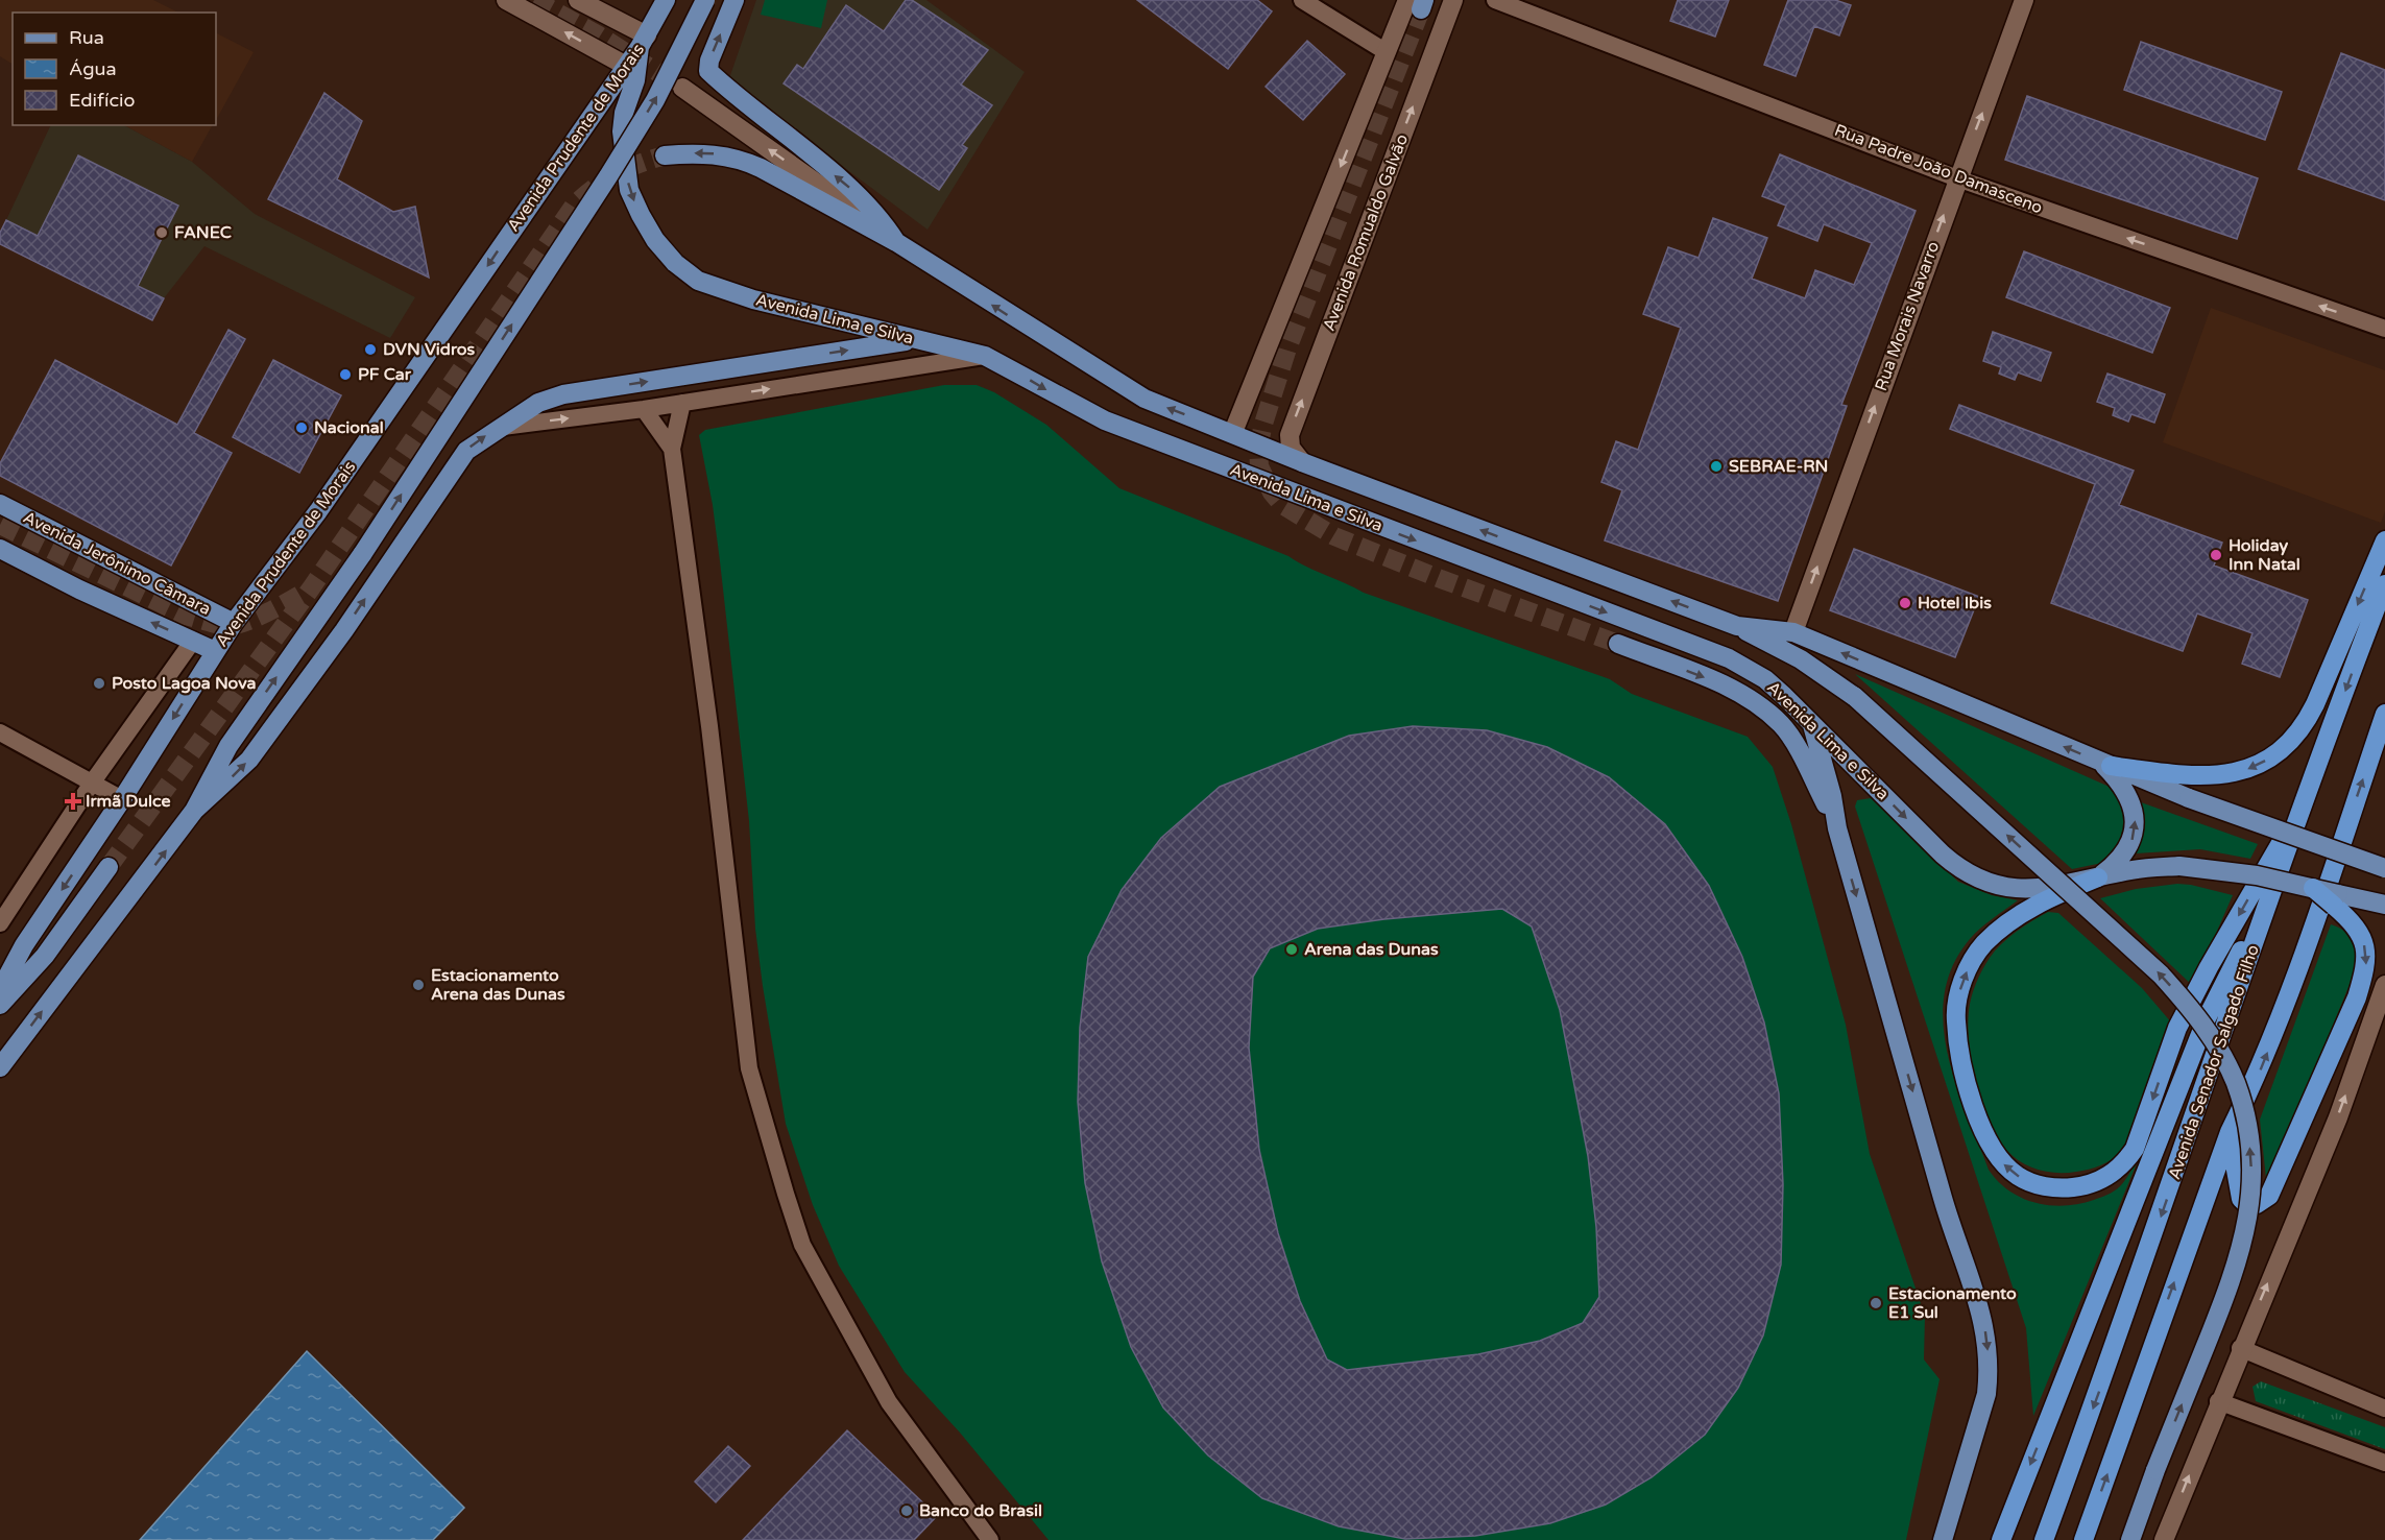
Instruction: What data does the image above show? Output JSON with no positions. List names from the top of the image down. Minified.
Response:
{"streets":{"highway":["Avenida Senador Salgado Filho"],"main road":["Avenida Prudente de Morais","Avenida Romualdo Galvão","Rua Morais Navarro","Avenida Lima e Silva","Avenida Jerônimo Câmara"],"street":["Rua Padre João Damasceno"]},"crossings":[["Avenida Prudente de Morais","Avenida Lima e Silva"],["Avenida Prudente de Morais","Avenida Jerônimo Câmara"],["Rua Padre João Damasceno","Rua Morais Navarro"],["Avenida Romualdo Galvão","Avenida Lima e Silva"],["Rua Morais Navarro","Avenida Lima e Silva"]],"one_way":["Rua Padre João Damasceno","Rua Morais Navarro"],"places":{"other":["FANEC","DVN Vidros","PF Car","Nacional","SEBRAE-RN","Holiday Inn Natal","Hotel Ibis","Posto Lagoa Nova","Arena das Dunas","Estacionamento Arena das Dunas","Estacionamento E1 Sul","Banco do Brasil"],"health":["Irmã Dulce"]},"legend":["Rua","Água","Edifício"]}
